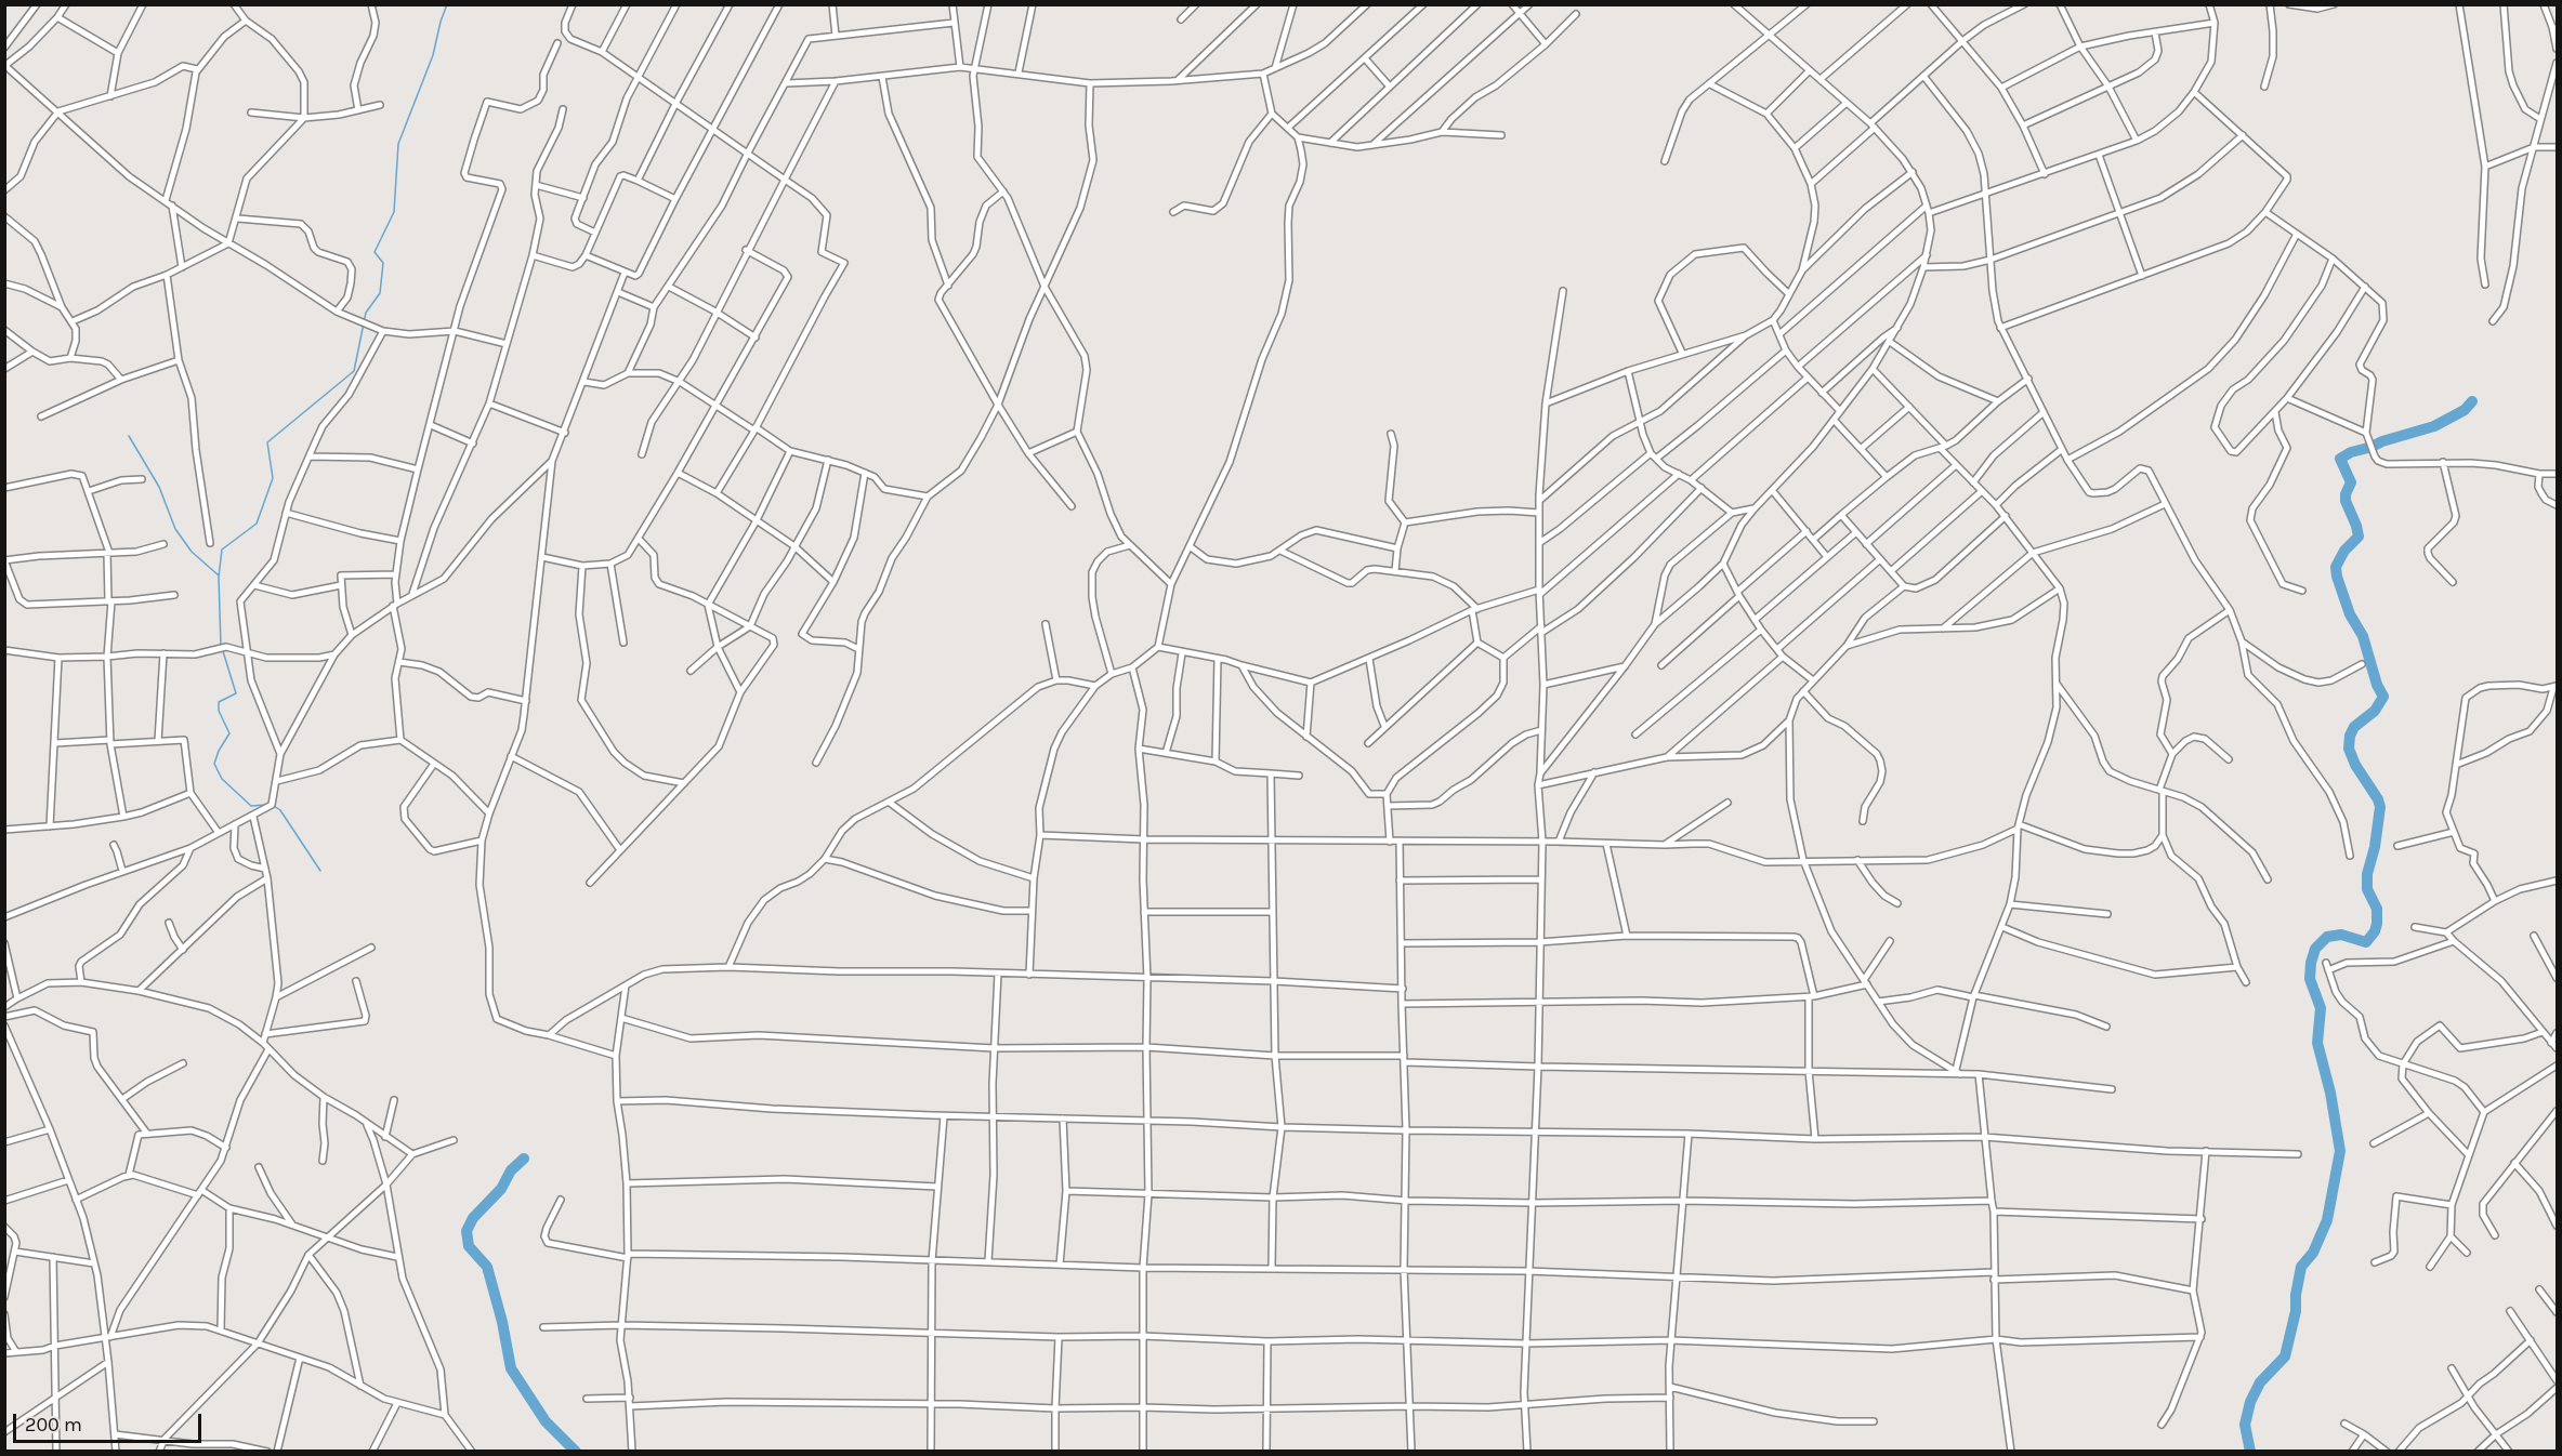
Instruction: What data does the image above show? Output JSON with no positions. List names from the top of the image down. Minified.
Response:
{"scale_bar":"200 m"}
